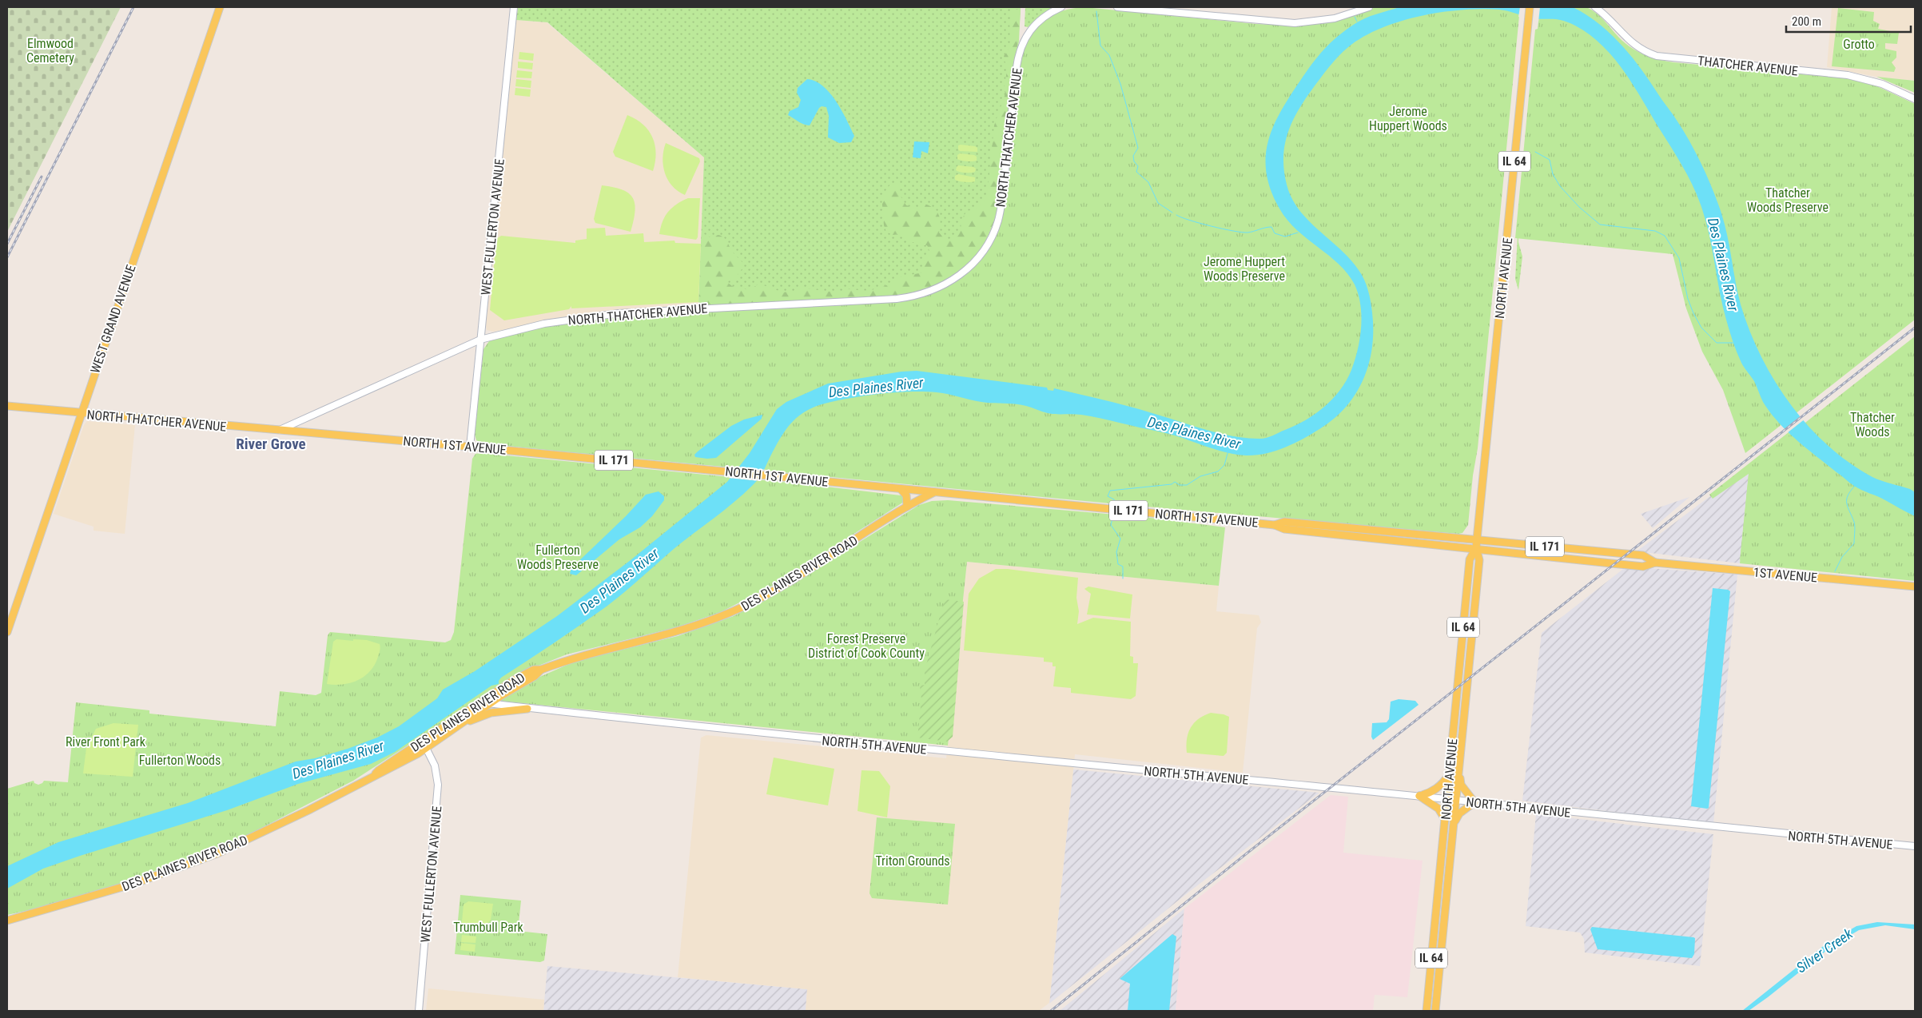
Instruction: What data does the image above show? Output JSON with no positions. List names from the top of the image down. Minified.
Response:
{"streets":{"main road":["NORTH THATCHER AVENUE","IL 64","NORTH AVENUE","WEST GRAND AVENUE","NORTH 1ST AVENUE","IL 171","DES PLAINES RIVER ROAD","1ST AVENUE"],"street":["THATCHER AVENUE","WEST FULLERTON AVENUE","NORTH 5TH AVENUE"]},"crossings":[["NORTH THATCHER AVENUE","WEST FULLERTON AVENUE"],["NORTH THATCHER AVENUE","WEST GRAND AVENUE"],["NORTH THATCHER AVENUE","NORTH 1ST AVENUE"],["WEST FULLERTON AVENUE","NORTH 1ST AVENUE"],["WEST FULLERTON AVENUE","DES PLAINES RIVER ROAD"],["NORTH AVENUE","NORTH 1ST AVENUE"],["NORTH AVENUE","1ST AVENUE"],["NORTH AVENUE","NORTH 5TH AVENUE"],["NORTH 1ST AVENUE","DES PLAINES RIVER ROAD"],["NORTH 1ST AVENUE","1ST AVENUE"],["DES PLAINES RIVER ROAD","NORTH 5TH AVENUE"]],"districts":["River Grove"],"water":["Des Plaines River","Silver Creek"],"parks":["Elmwood Cemetery","Grotto","Jerome Huppert Woods","Thatcher Woods Preserve","Jerome Huppert Woods Preserve","Thatcher Woods","Fullerton Woods Preserve","Forest Preserve District of Cook County","River Front Park","Fullerton Woods","Triton Grounds","Trumbull Park"],"scale_bar":"200 m"}
